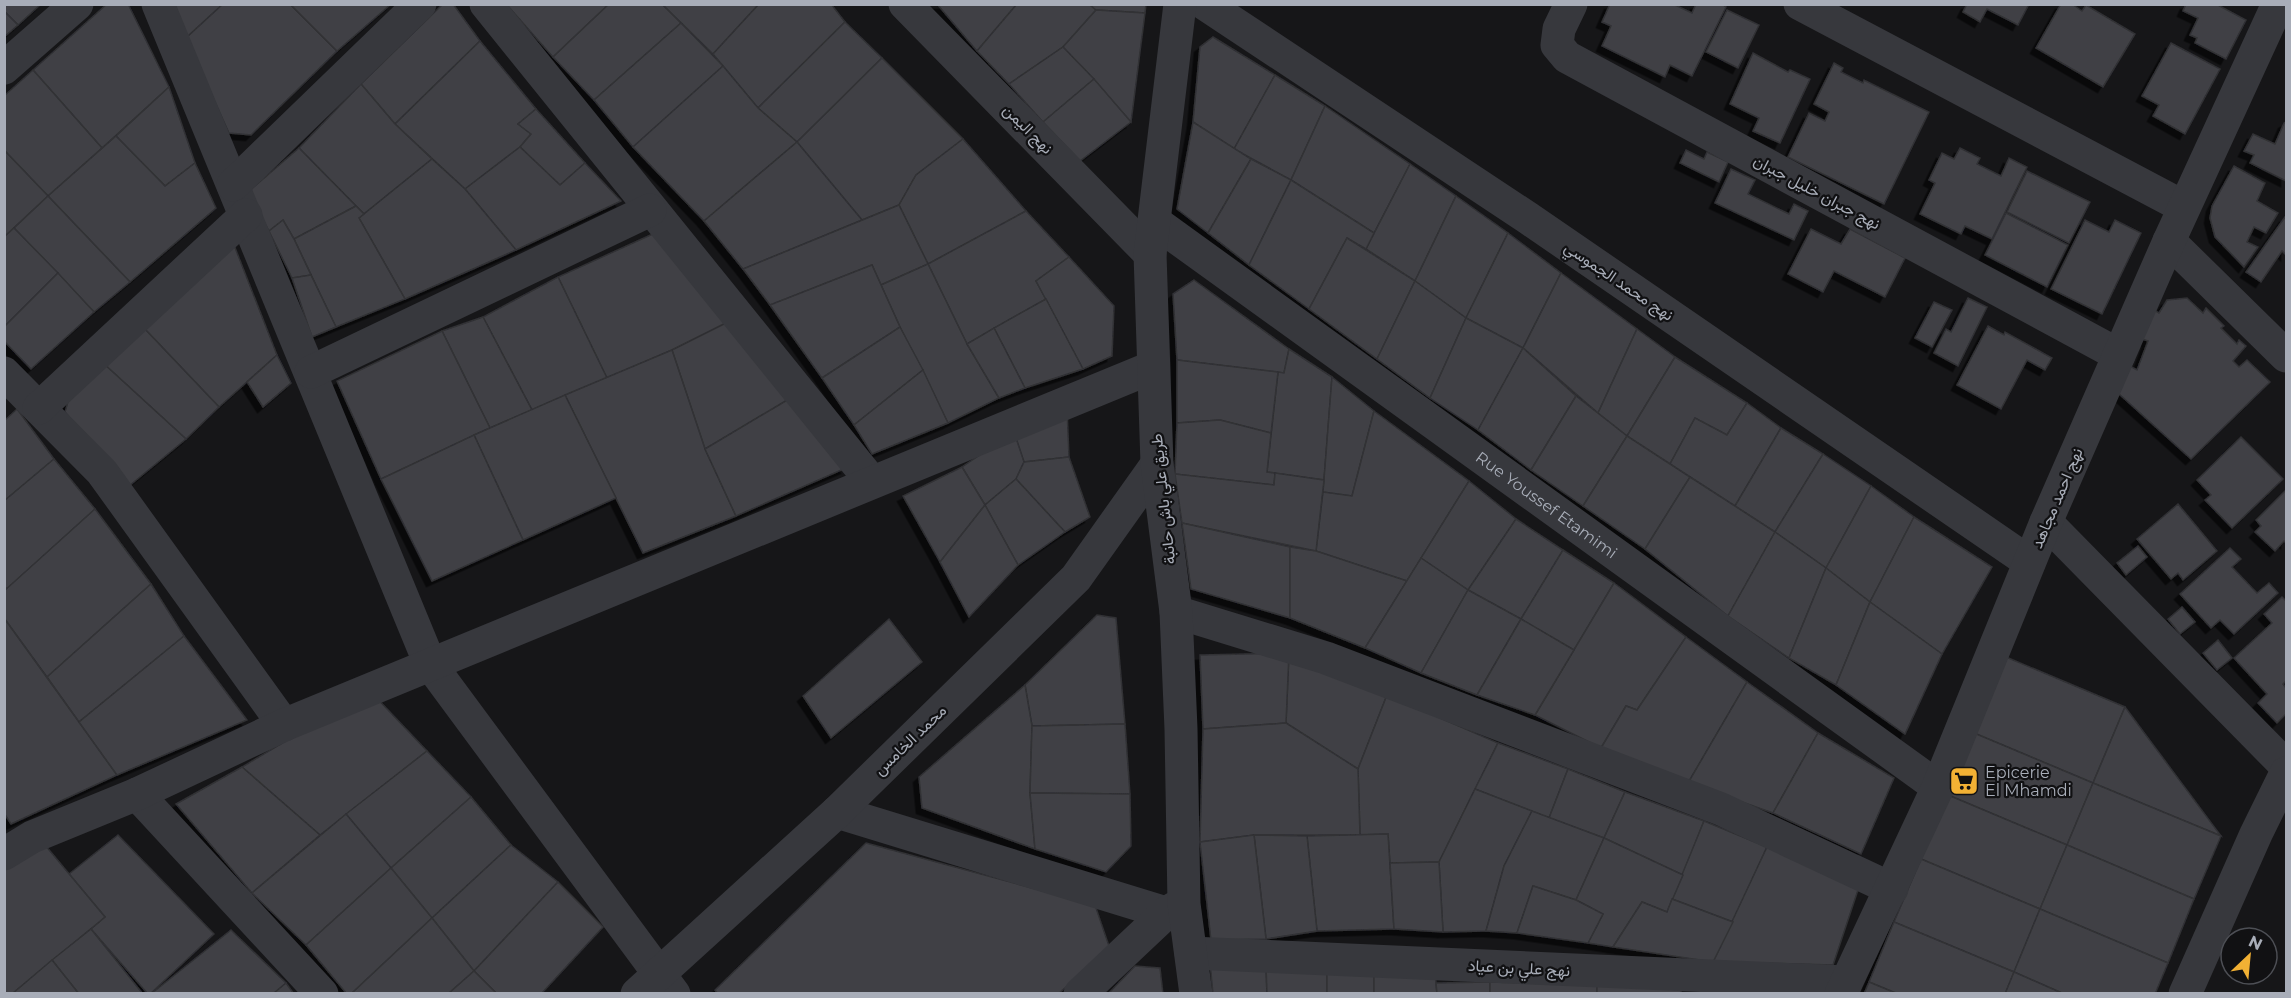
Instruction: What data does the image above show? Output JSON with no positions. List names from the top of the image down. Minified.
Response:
{"streets":{"street":["نهج اليمن","نهج جبران خليل جبران","نهج محمد الجموسي","نهج احمد مجاهد","طريق علي باش حانبة","Rue Youssef Etamimi","محمد الخامس","نهج علي بن عياد"]},"crossings":[["نهج اليمن","طريق علي باش حانبة"],["نهج جبران خليل جبران","نهج احمد مجاهد"],["نهج محمد الجموسي","نهج احمد مجاهد"],["نهج احمد مجاهد","Rue Youssef Etamimi"],["نهج احمد مجاهد","نهج علي بن عياد"],["طريق علي باش حانبة","Rue Youssef Etamimi"],["طريق علي باش حانبة","محمد الخامس"],["طريق علي باش حانبة","نهج علي بن عياد"]],"places":{"supermarket":["Epicerie El Mhamdi"]},"north":"top right"}
